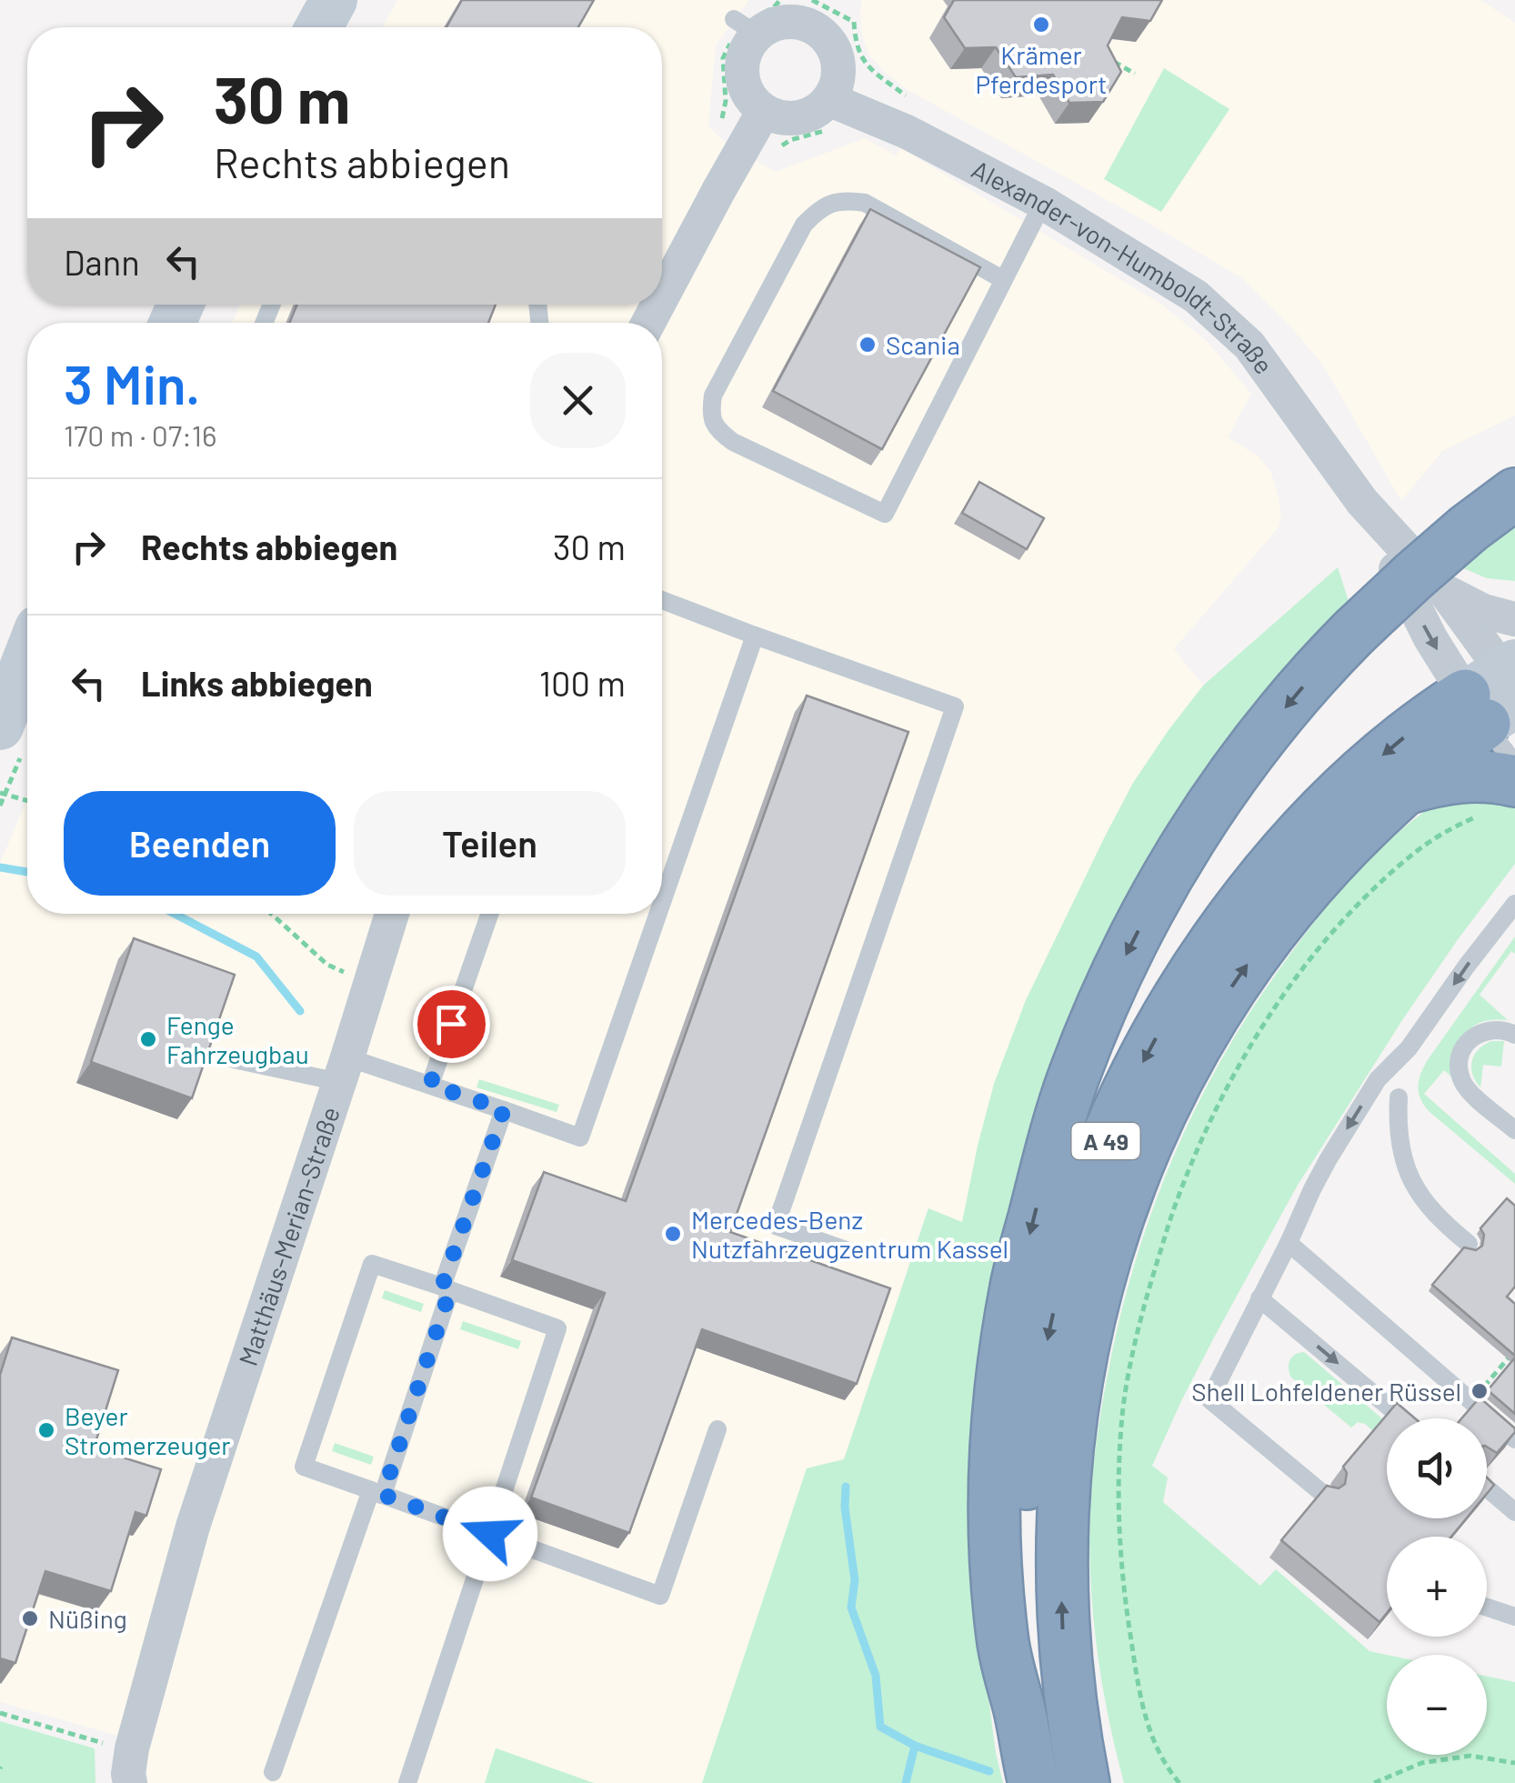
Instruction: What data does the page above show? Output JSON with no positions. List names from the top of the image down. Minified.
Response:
{"streets":{"highway":["A 49"],"street":["Alexander-von-Humboldt-Straße","Matthäus-Merian-Straße"]},"crossings":[["Alexander-von-Humboldt-Straße","A 49"]],"places":["Krämer Pferdesport","Scania","Fenge Fahrzeugbau","Mercedes-Benz Nutzfahrzeugzentrum Kassel","Shell Lohfeldener Rüssel","Beyer Stromerzeuger","Nüßing"],"page":{"turn":["30 m","Rechts abbiegen"],"then":"Dann","heading":["3 Min.","170 m · 07:16"],"list":[{"name":"Rechts abbiegen","value":"30 m"},{"name":"Links abbiegen","value":"100 m"}],"buttons":["Beenden","Teilen"],"map_buttons":["+","−"]}}
